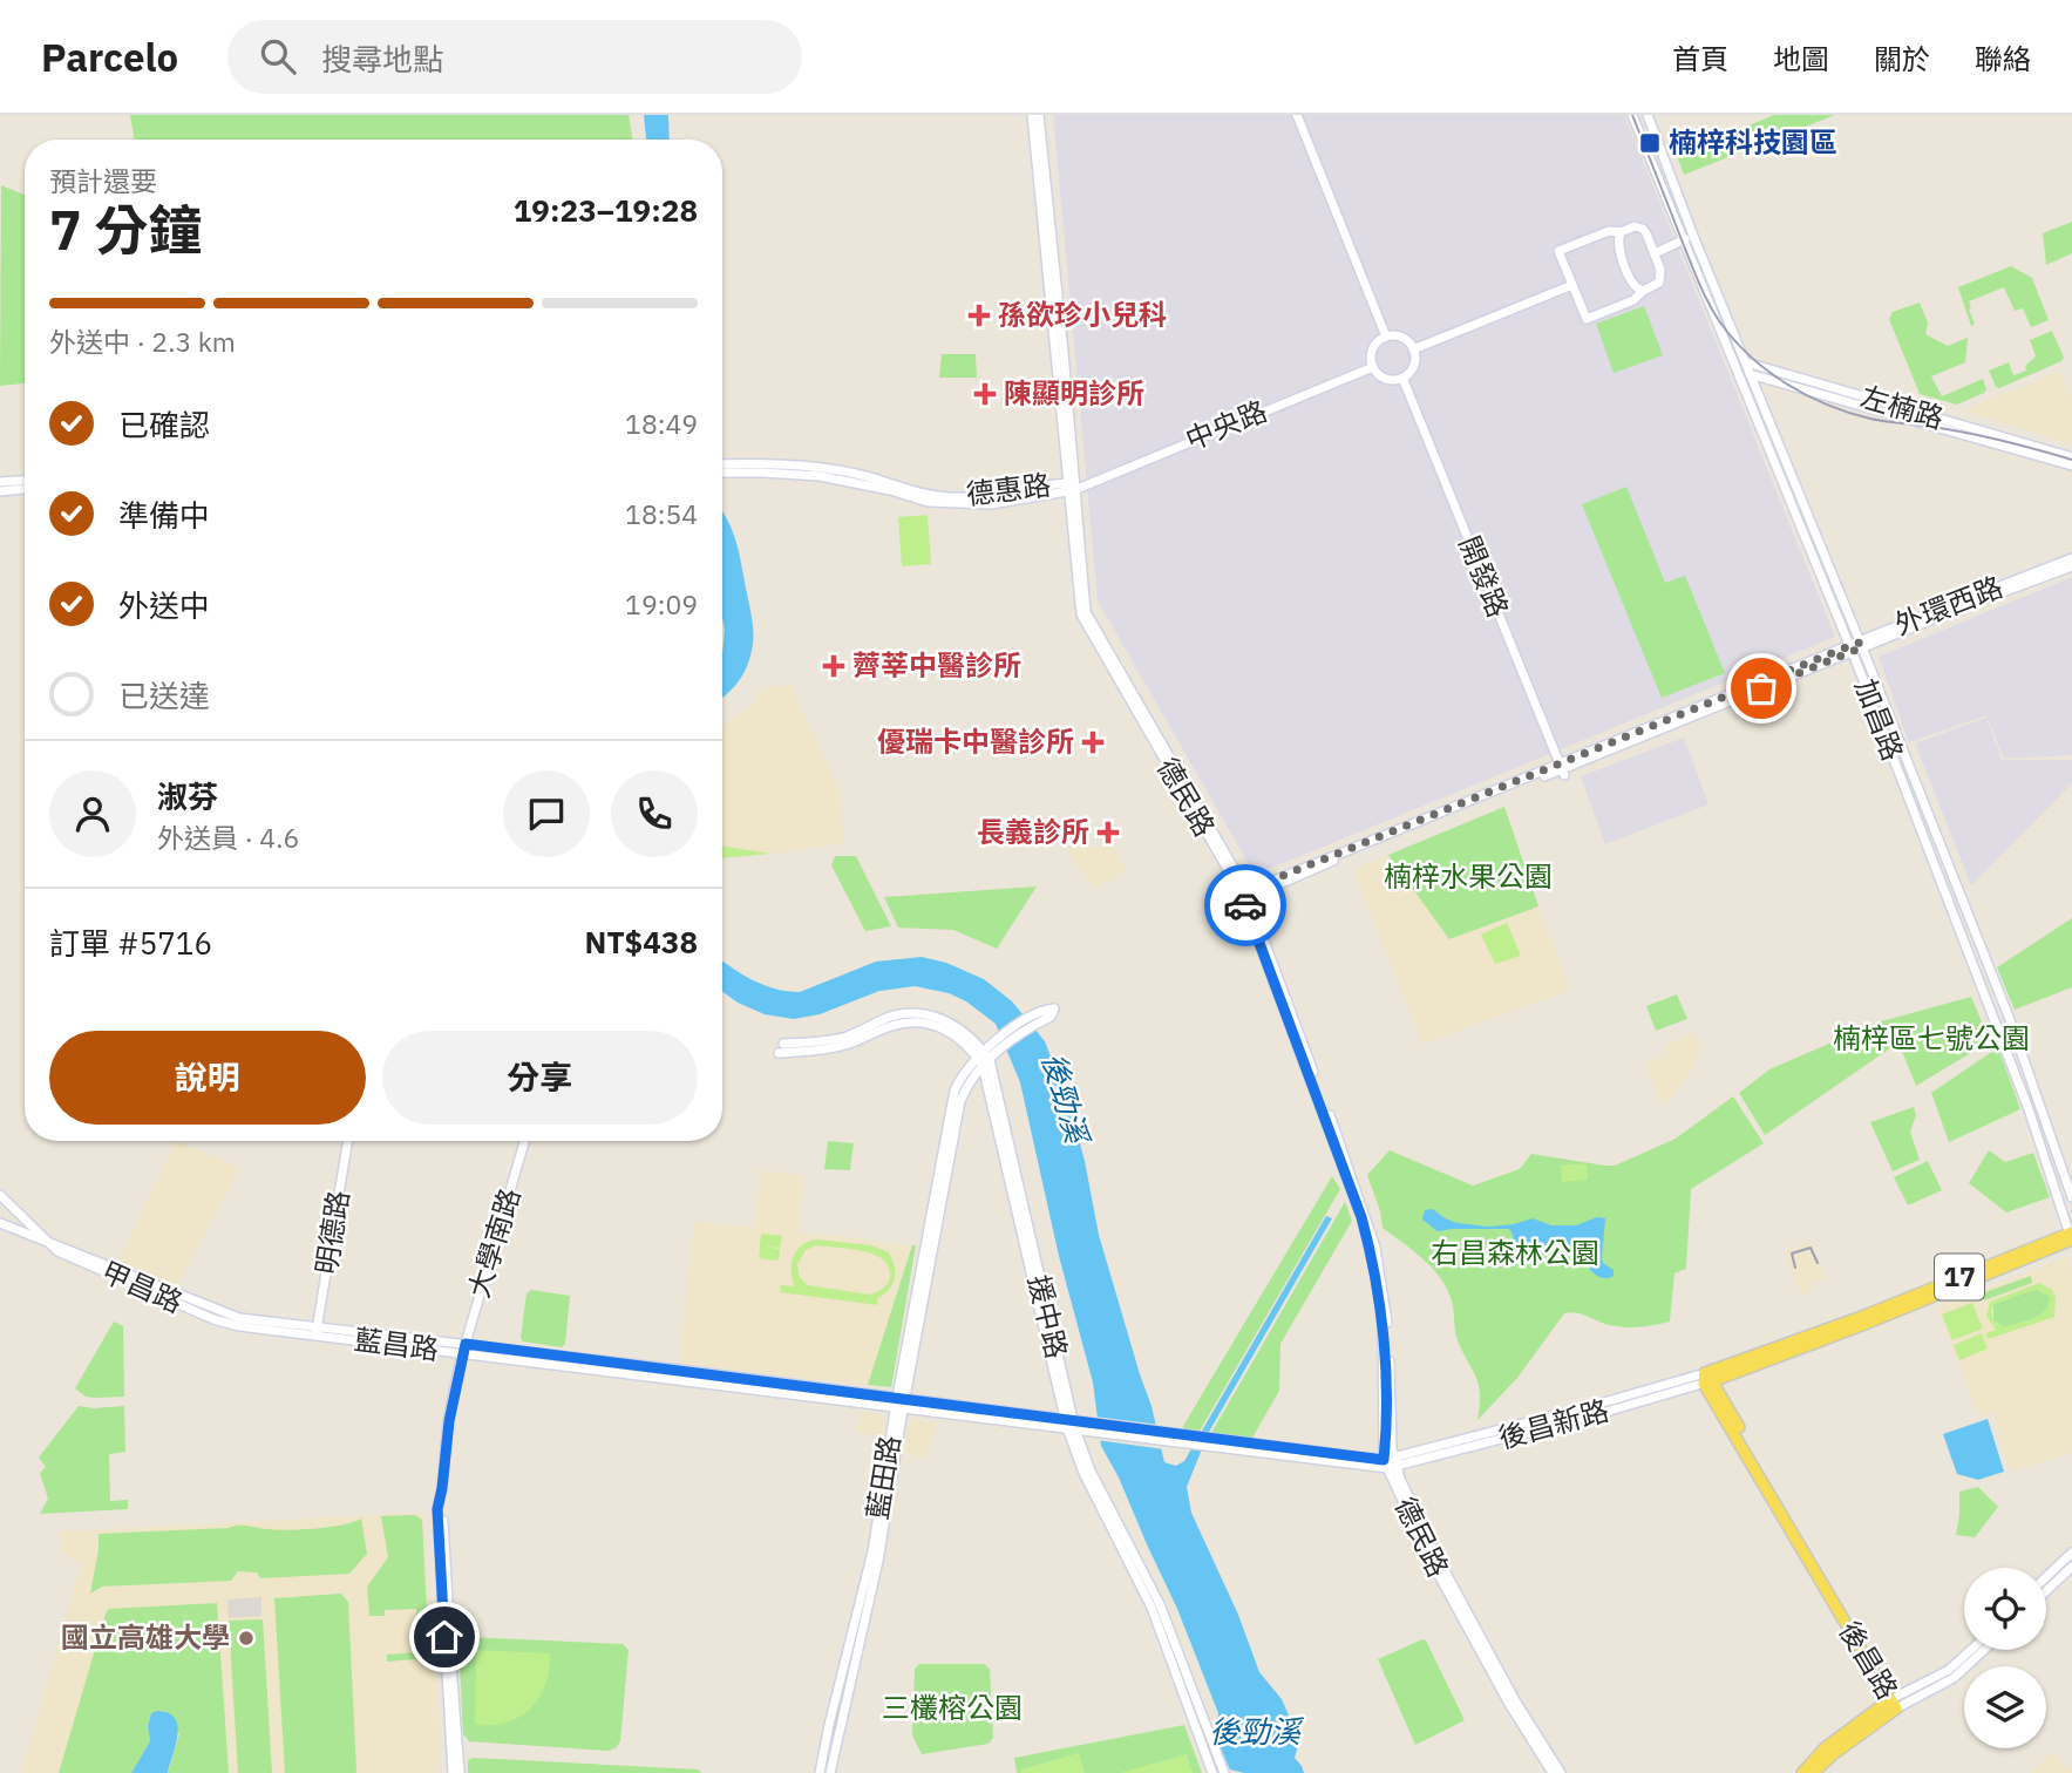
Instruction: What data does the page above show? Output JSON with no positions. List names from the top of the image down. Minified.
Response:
{"streets":{"main road":["17","後昌路"],"street":["左楠路","中央路","德惠路","開發路","外環西路","加昌路","德民路","明德路","大學南路","甲昌路","援中路","藍昌路","後昌新路","藍田路"]},"crossings":[["左楠路","加昌路"],["中央路","德惠路"],["中央路","開發路"],["中央路","德民路"],["德惠路","德民路"],["開發路","外環西路"],["外環西路","加昌路"],["外環西路","德民路"],["加昌路","17"],["德民路","藍昌路"],["德民路","後昌新路"],["明德路","藍昌路"],["大學南路","藍昌路"],["17","後昌新路"],["17","後昌路"],["甲昌路","藍昌路"],["援中路","藍昌路"],["援中路","藍田路"],["藍昌路","後昌新路"],["藍昌路","藍田路"],["後昌新路","後昌路"]],"water":["後勁溪"],"parks":["楠梓水果公園","楠梓區七號公園","右昌森林公園","三欉榕公園"],"places":{"transit":["楠梓科技園區"],"health":["孫欲珍小兒科","陳顯明診所","薺莘中醫診所","優瑞卡中醫診所","長義診所"],"other":["國立高雄大學"]},"page":{"header":"Parcelo","search":"搜尋地點","nav":["首頁","地圖","關於","聯絡"],"heading":["7 分鐘","預計還要","19:23–19:28"],"panel":["淑芬","外送員 · 4.6","訂單 #5716","NT$438"],"bar":"外送中 · 2.3 km","list":[["已確認","18:49"],["準備中","18:54"],["外送中","19:09"],"已送達"],"buttons":["說明","分享"]}}
